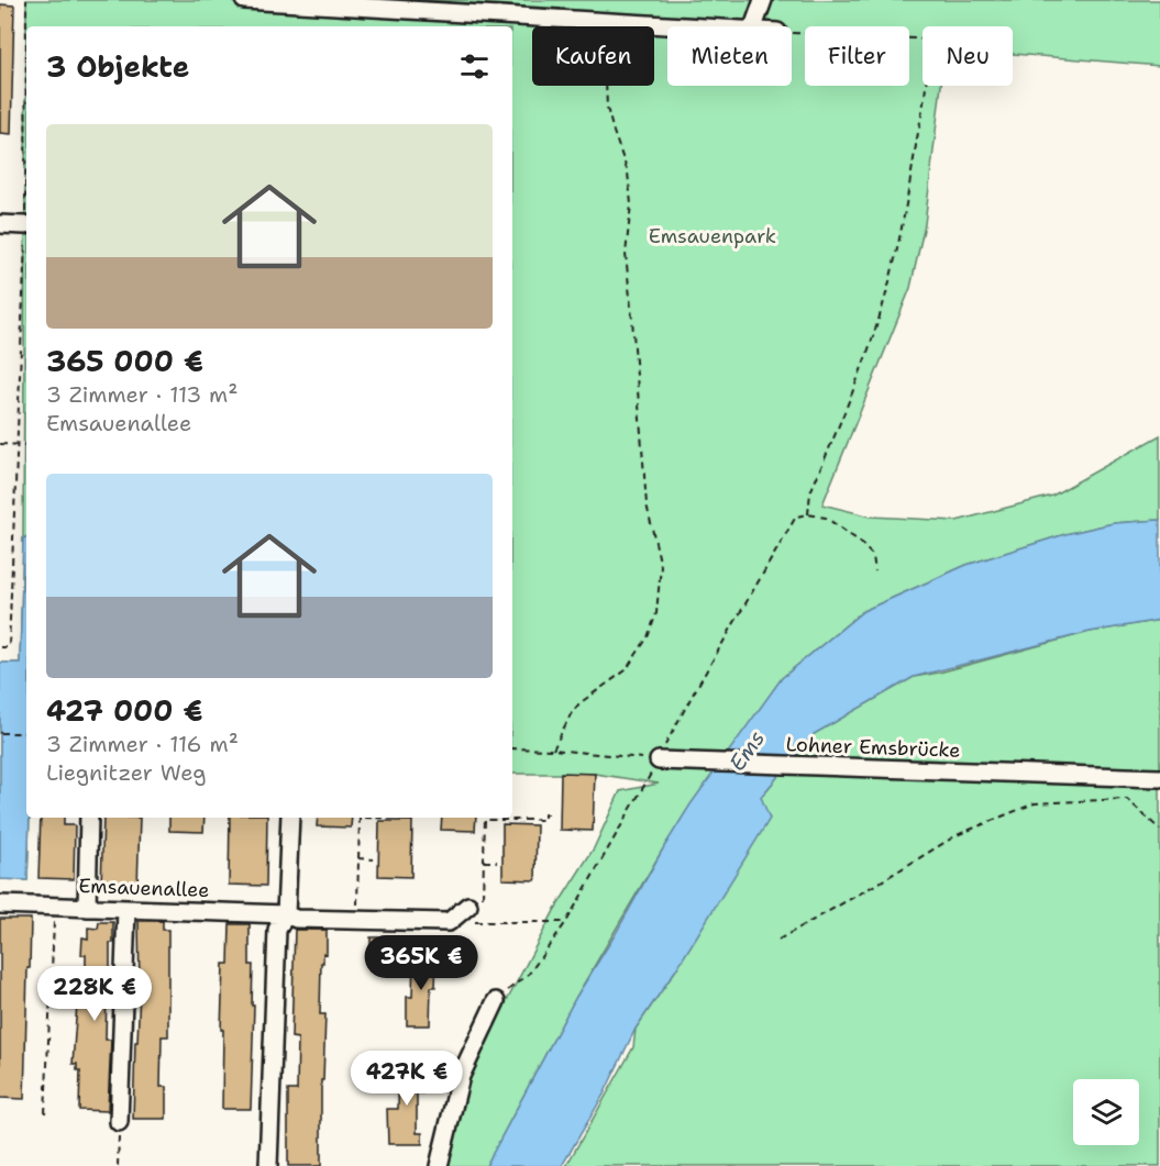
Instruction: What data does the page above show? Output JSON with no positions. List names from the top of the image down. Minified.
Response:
{"streets":{"street":["Lohner Emsbrücke","Emsauenallee"]},"water":["Ems"],"parks":["Emsauenpark"],"page":{"chip":["Kaufen","Mieten","Filter","Neu"],"heading":"3 Objekte","list":[{"name":"365 000 €","note":"3 Zimmer · 113 m² · Emsauenallee"},{"name":"427 000 €","note":"3 Zimmer · 116 m² · Liegnitzer Weg"}],"price":["365K €","228K €","427K €"]}}
